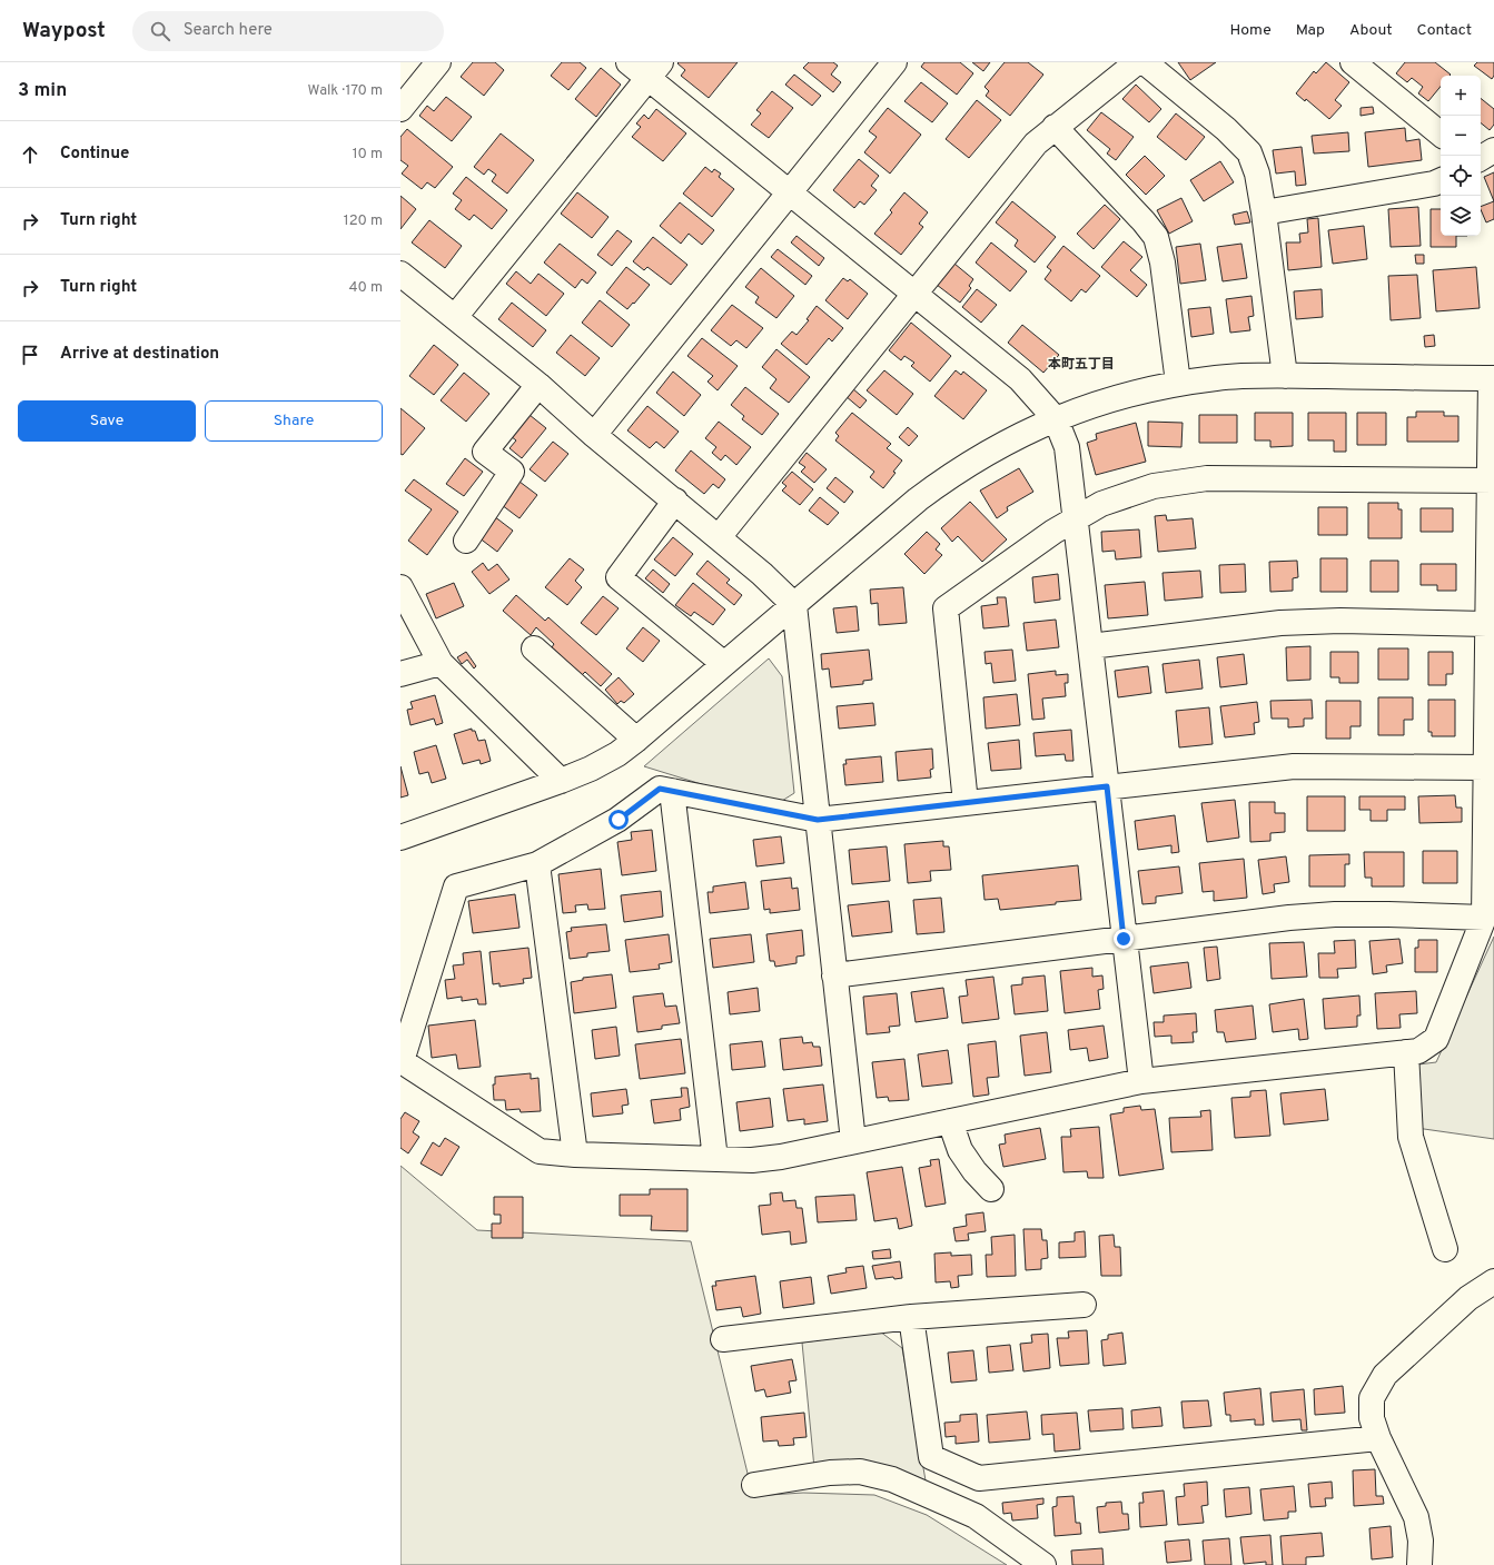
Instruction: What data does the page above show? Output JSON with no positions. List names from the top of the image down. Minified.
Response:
{"districts":["本町五丁目"],"page":{"header":"Waypost","search":"Search here","nav":["Home","Map","About","Contact"],"heading":["3 min","Walk · 170 m"],"map_buttons":["+","−"],"list":[["Continue","10 m"],["Turn right","120 m"],["Turn right","40 m"],"Arrive at destination"],"buttons":["Save","Share"]}}
